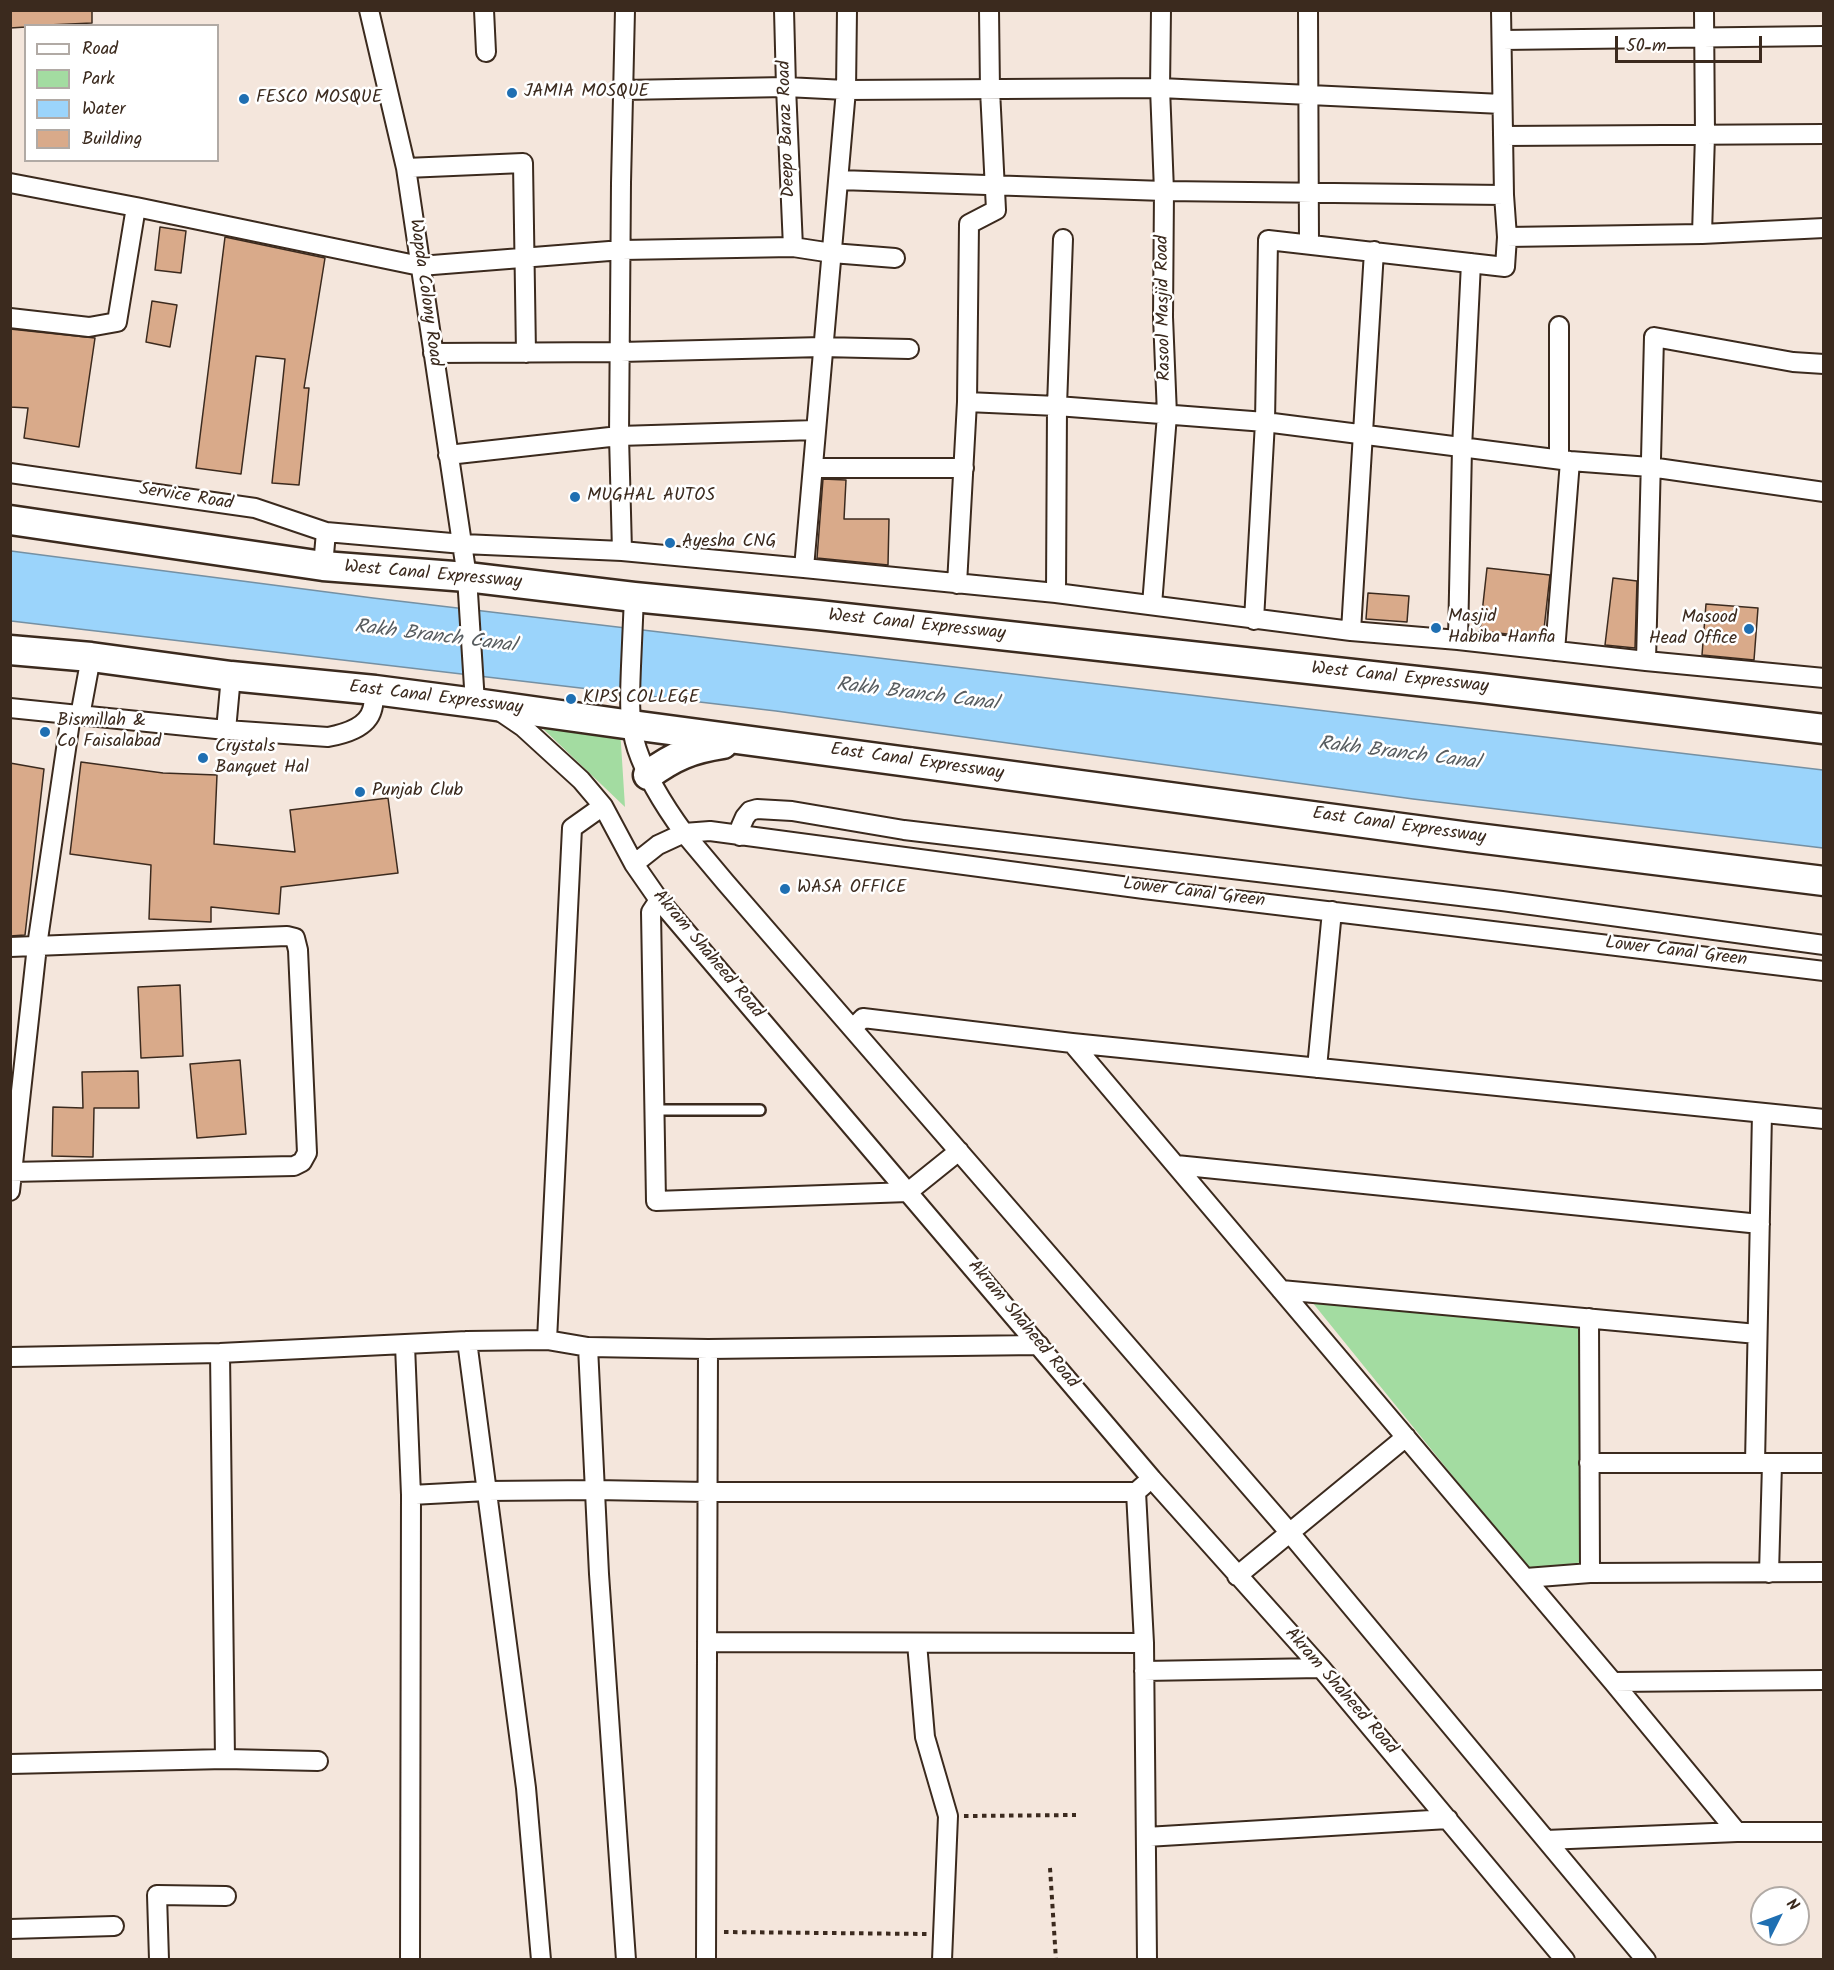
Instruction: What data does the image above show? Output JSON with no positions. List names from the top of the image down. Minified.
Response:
{"streets":{"main road":["West Canal Expressway","East Canal Expressway"],"street":["Deepo Baraz Road","Wapda Colony Road","Rasool Masjid Road","Service Road","Lower Canal Green","Akram Shaheed Road"]},"crossings":[["Wapda Colony Road","Service Road"],["Wapda Colony Road","West Canal Expressway"],["Wapda Colony Road","East Canal Expressway"],["Wapda Colony Road","Akram Shaheed Road"],["East Canal Expressway","Akram Shaheed Road"]],"water":["Rakh Branch Canal"],"places":["JAMIA MOSQUE","FESCO MOSQUE","MUGHAL AUTOS","Ayesha CNG","Masjid Habiba Hanfia","Masood Head Office","KIPS COLLEGE","Bismillah & Co Faisalabad","Crystals Banquet Hal","Punjab Club","WASA OFFICE"],"legend":["Road","Park","Water","Building"],"scale_bar":"50 m","north":"top right"}
